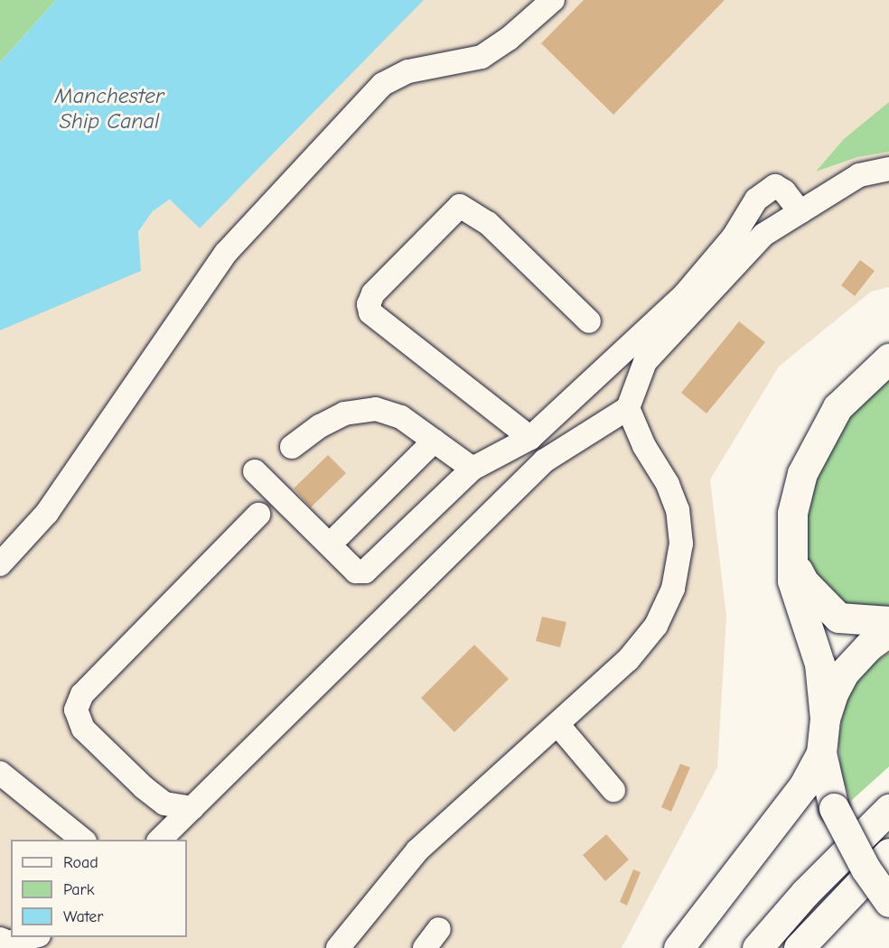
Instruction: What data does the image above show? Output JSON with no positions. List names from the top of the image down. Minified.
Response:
{"water":["Manchester Ship Canal"],"legend":["Road","Park","Water"]}
